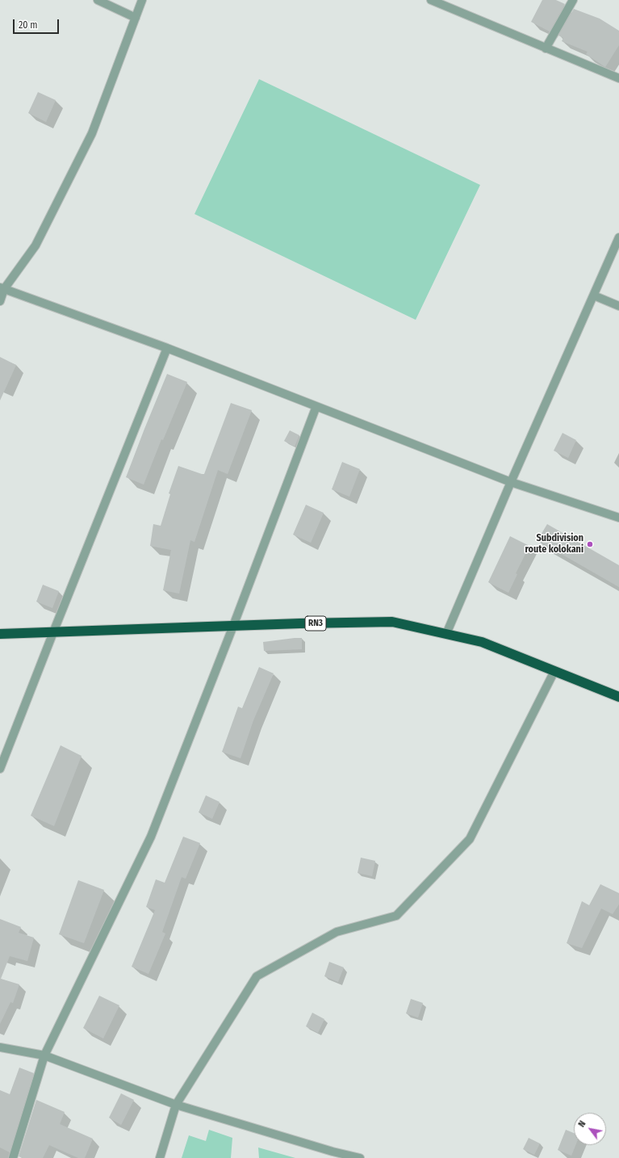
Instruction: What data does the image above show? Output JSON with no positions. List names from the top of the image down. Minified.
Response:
{"streets":{"highway":["RN3"]},"places":["Subdivision route kolokani"],"scale_bar":"20 m","north":"top left"}
